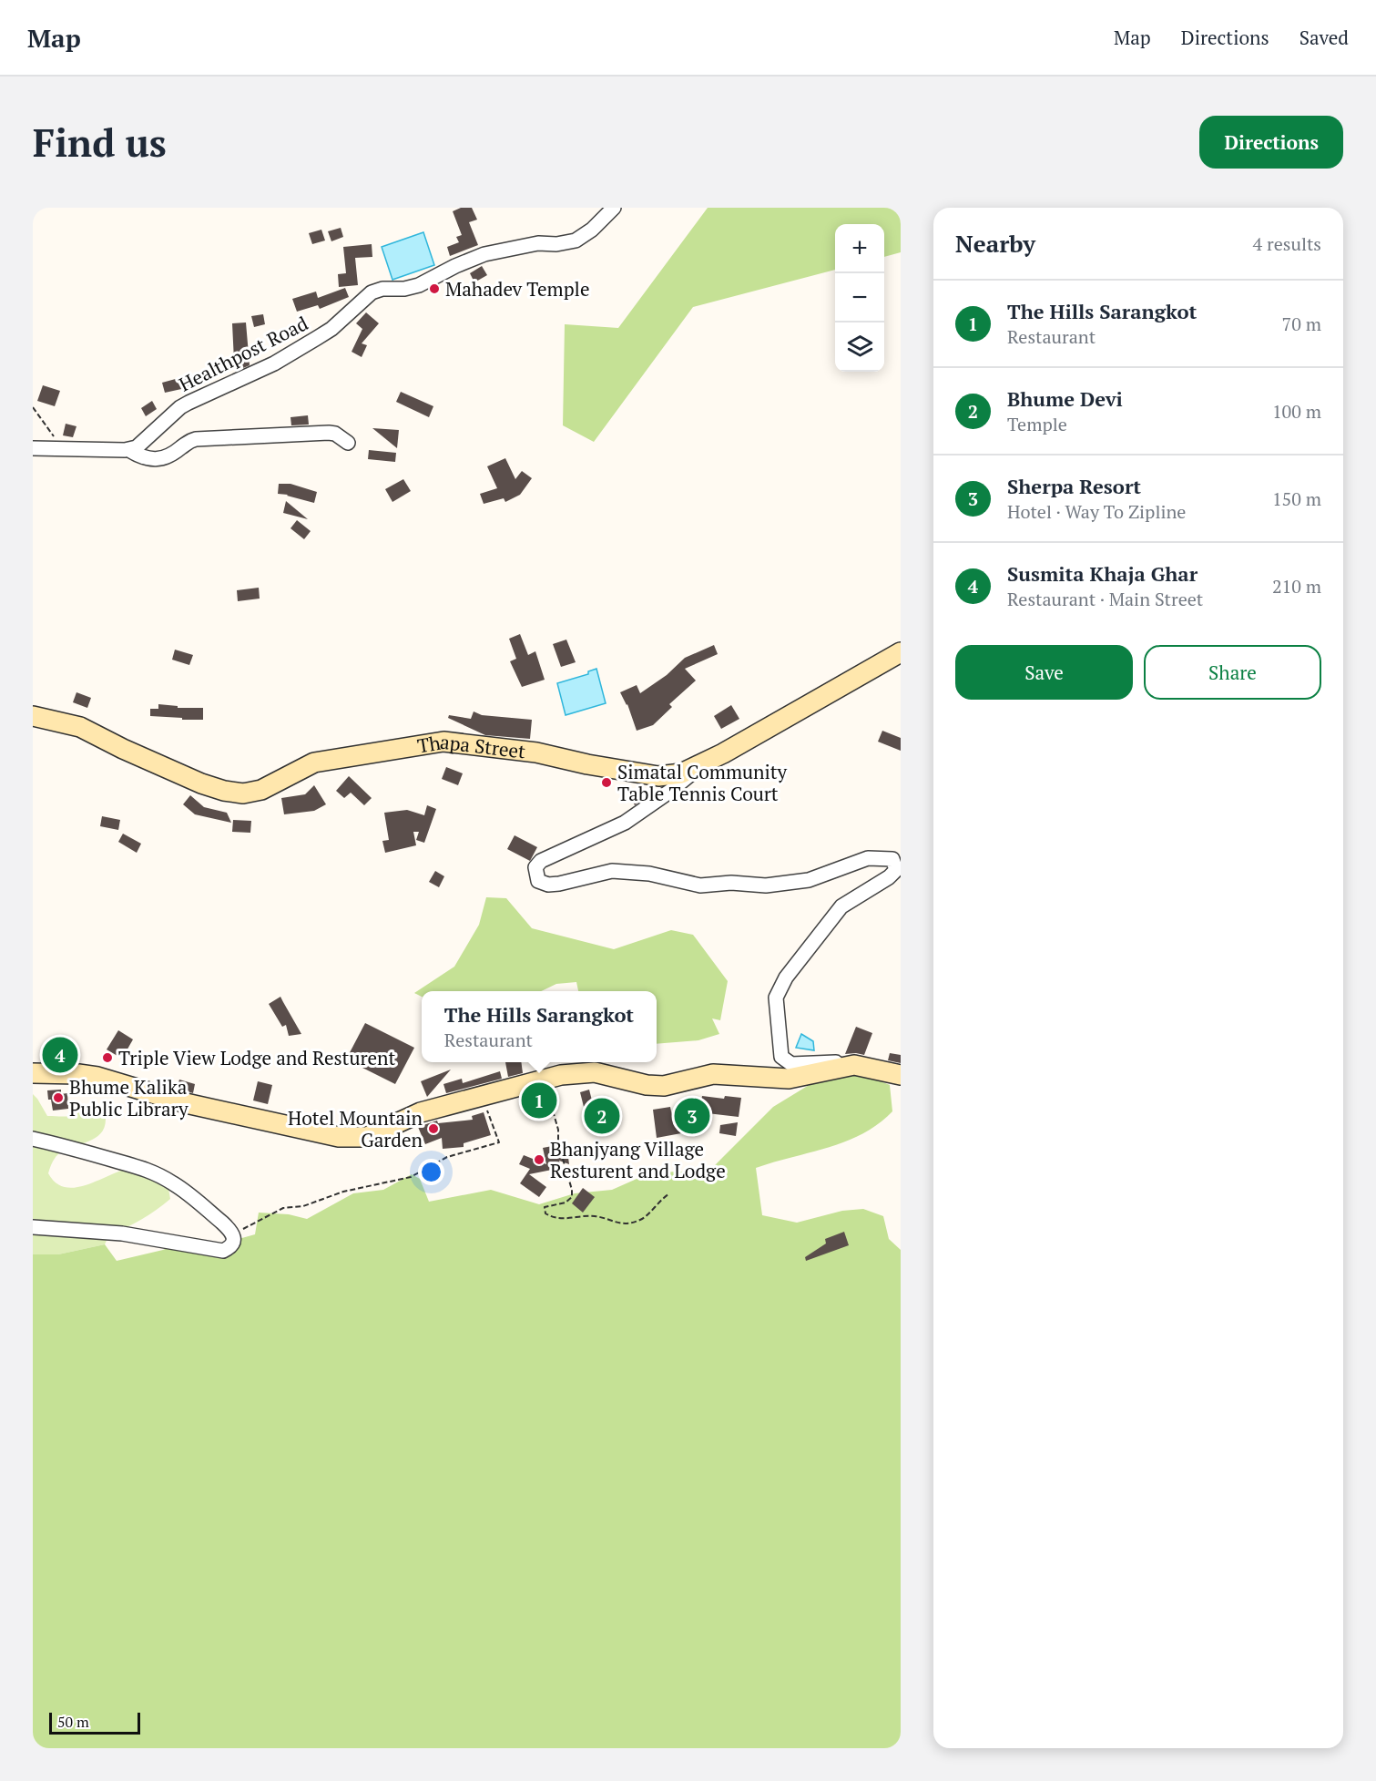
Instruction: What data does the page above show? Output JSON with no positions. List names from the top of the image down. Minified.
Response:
{"streets":{"street":["Healthpost Road","Thapa Street"]},"places":["Mahadev Temple","Simatal Community Table Tennis Court","Triple View Lodge and Resturent","Bhume Kalika Public Library","Hotel Mountain Garden","Bhanjyang Village Resturent and Lodge"],"scale_bar":"50 m","page":{"header":"Map","nav":["Map","Directions","Saved"],"buttons":["Directions",["Save","Share"]],"title":"Find us","heading":["Nearby","4 results"],"map_buttons":["+","−"],"list":[{"mark":"1","name":"The Hills Sarangkot","note":"Restaurant","value":"70 m"},{"mark":"2","name":"Bhume Devi","note":"Temple","value":"100 m"},{"mark":"3","name":"Sherpa Resort","note":"Hotel · Way To Zipline","value":"150 m"},{"mark":"4","name":"Susmita Khaja Ghar","note":"Restaurant · Main Street","value":"210 m"}],"popup":["The Hills Sarangkot","Restaurant"],"pins":["4","1","2","3"],"scale":"50 m"}}
